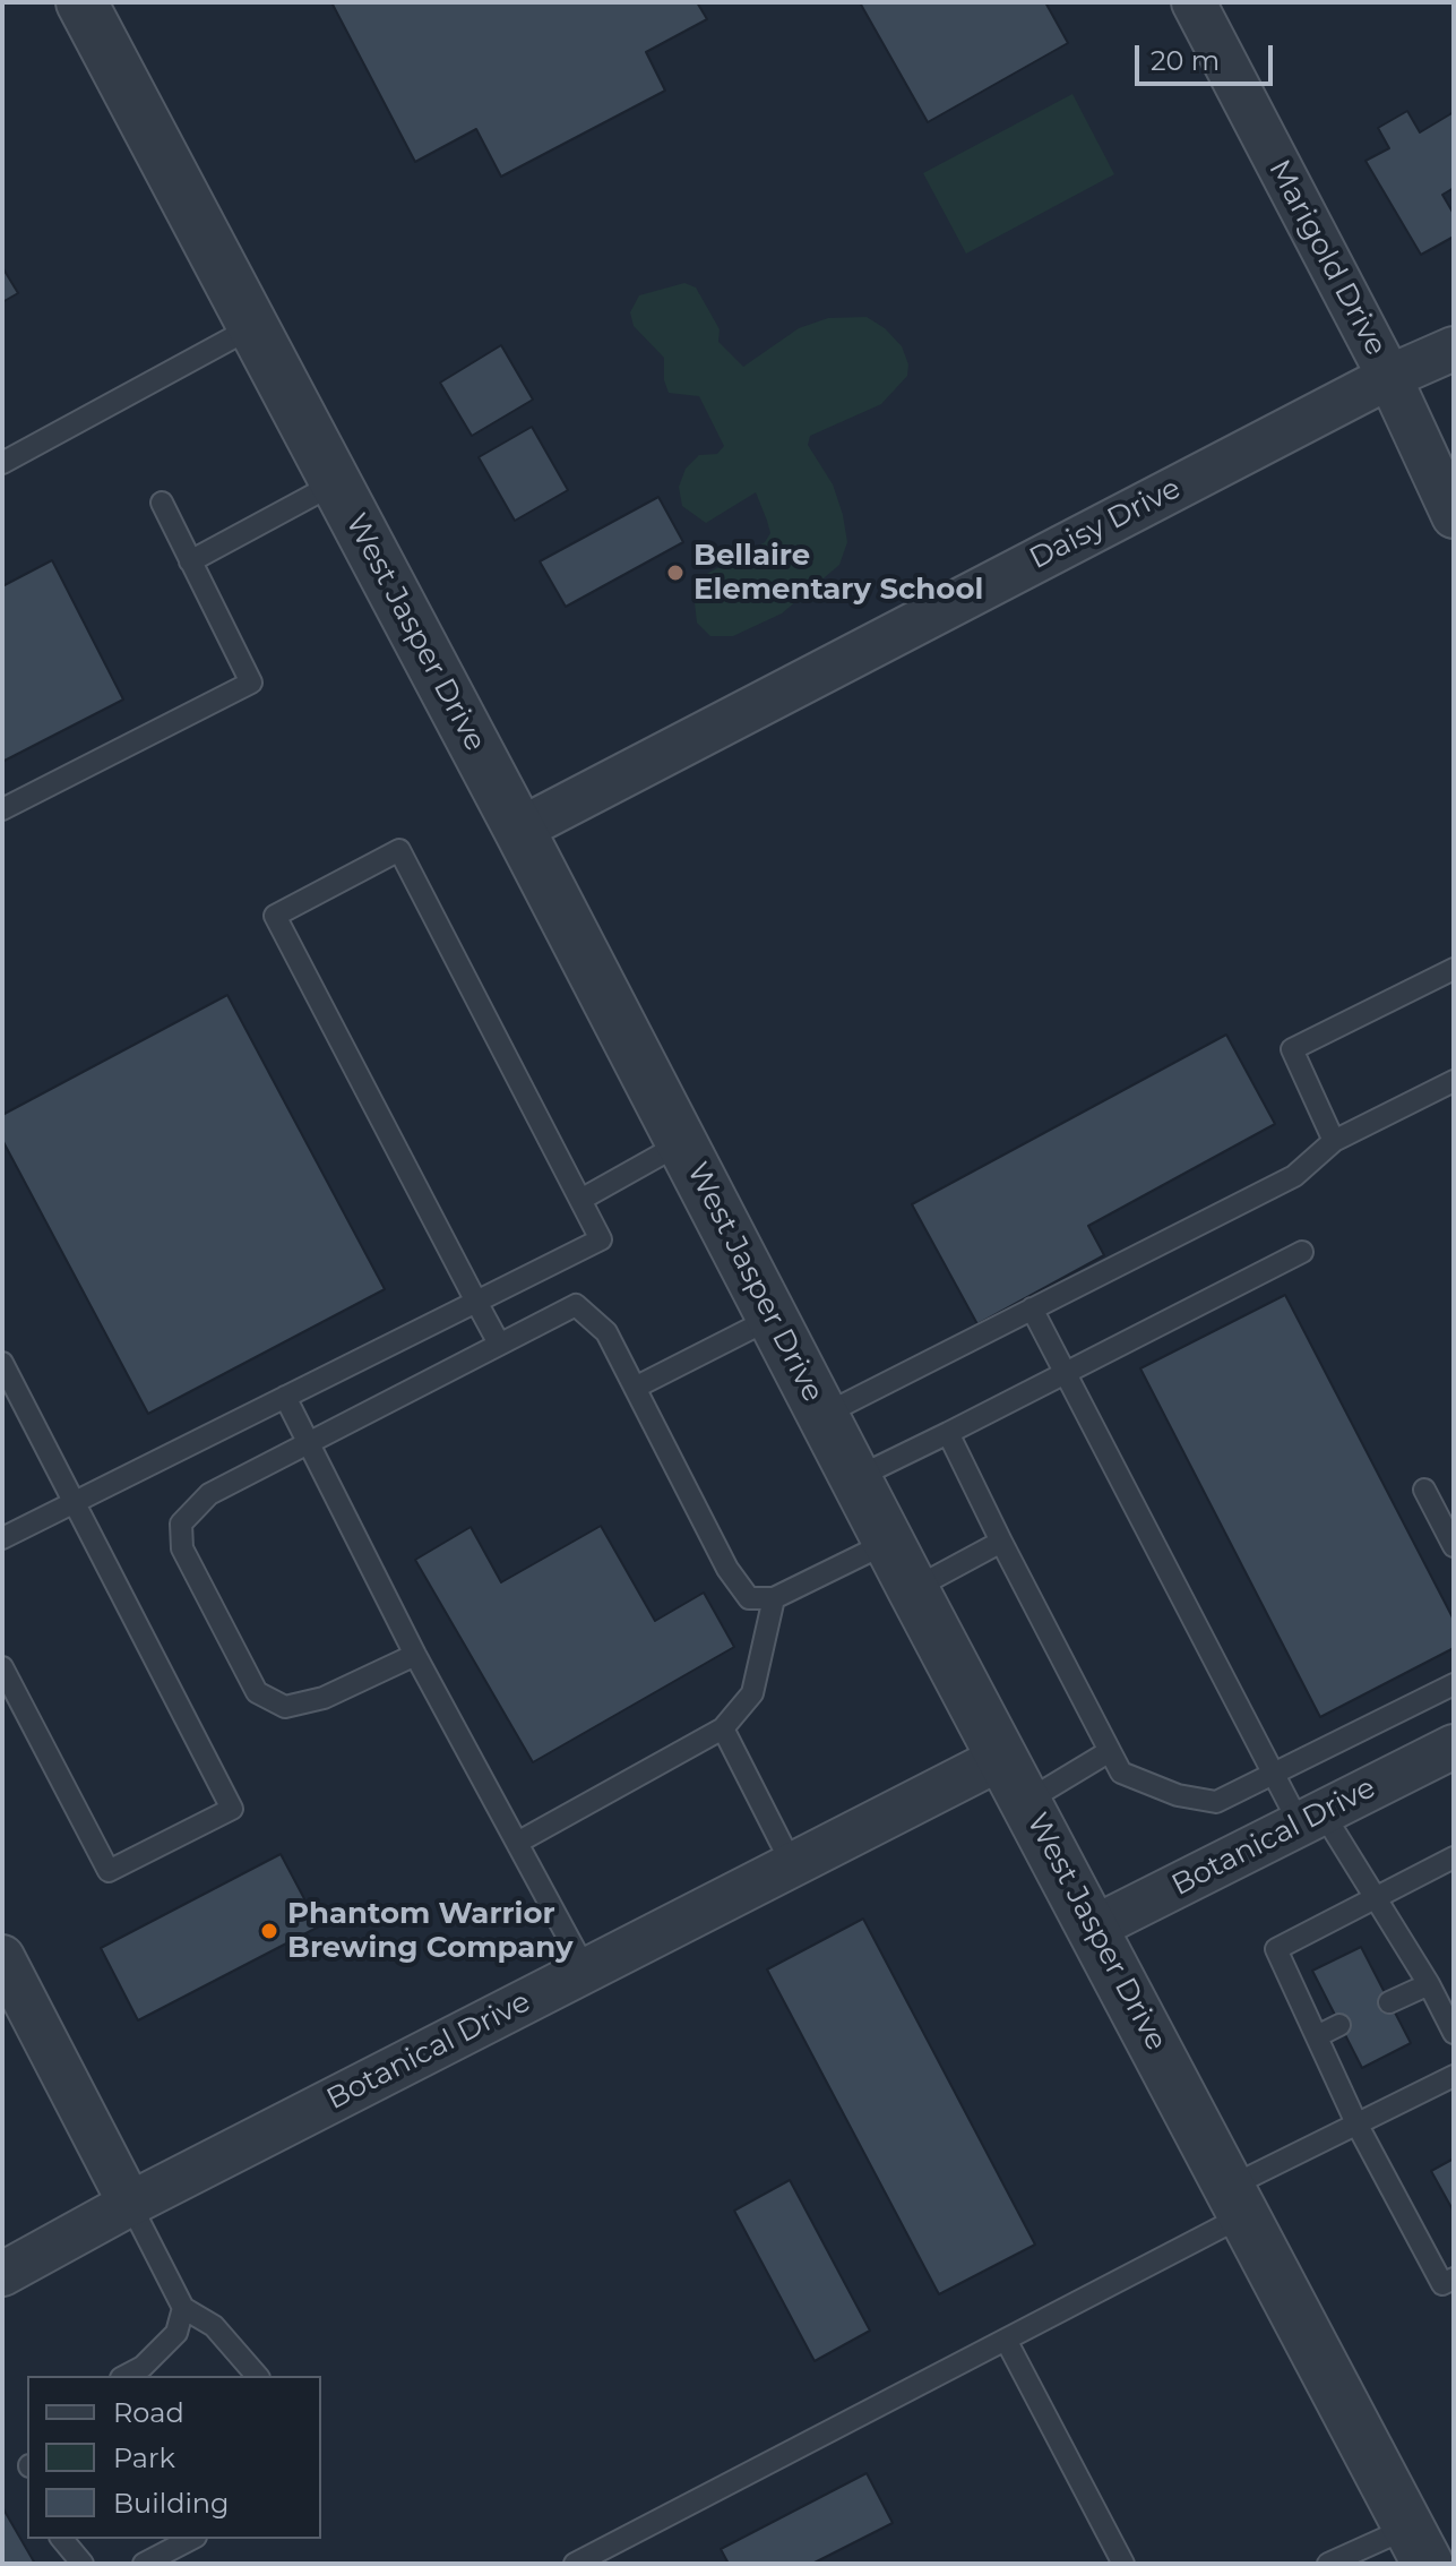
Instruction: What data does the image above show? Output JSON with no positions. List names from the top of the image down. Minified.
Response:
{"streets":{"street":["Marigold Drive","Daisy Drive","West Jasper Drive","Botanical Drive"]},"crossings":[["Marigold Drive","Daisy Drive"],["Daisy Drive","West Jasper Drive"],["West Jasper Drive","Botanical Drive"]],"places":["Bellaire Elementary School","Phantom Warrior Brewing Company"],"legend":["Road","Park","Building"],"scale_bar":"20 m"}
